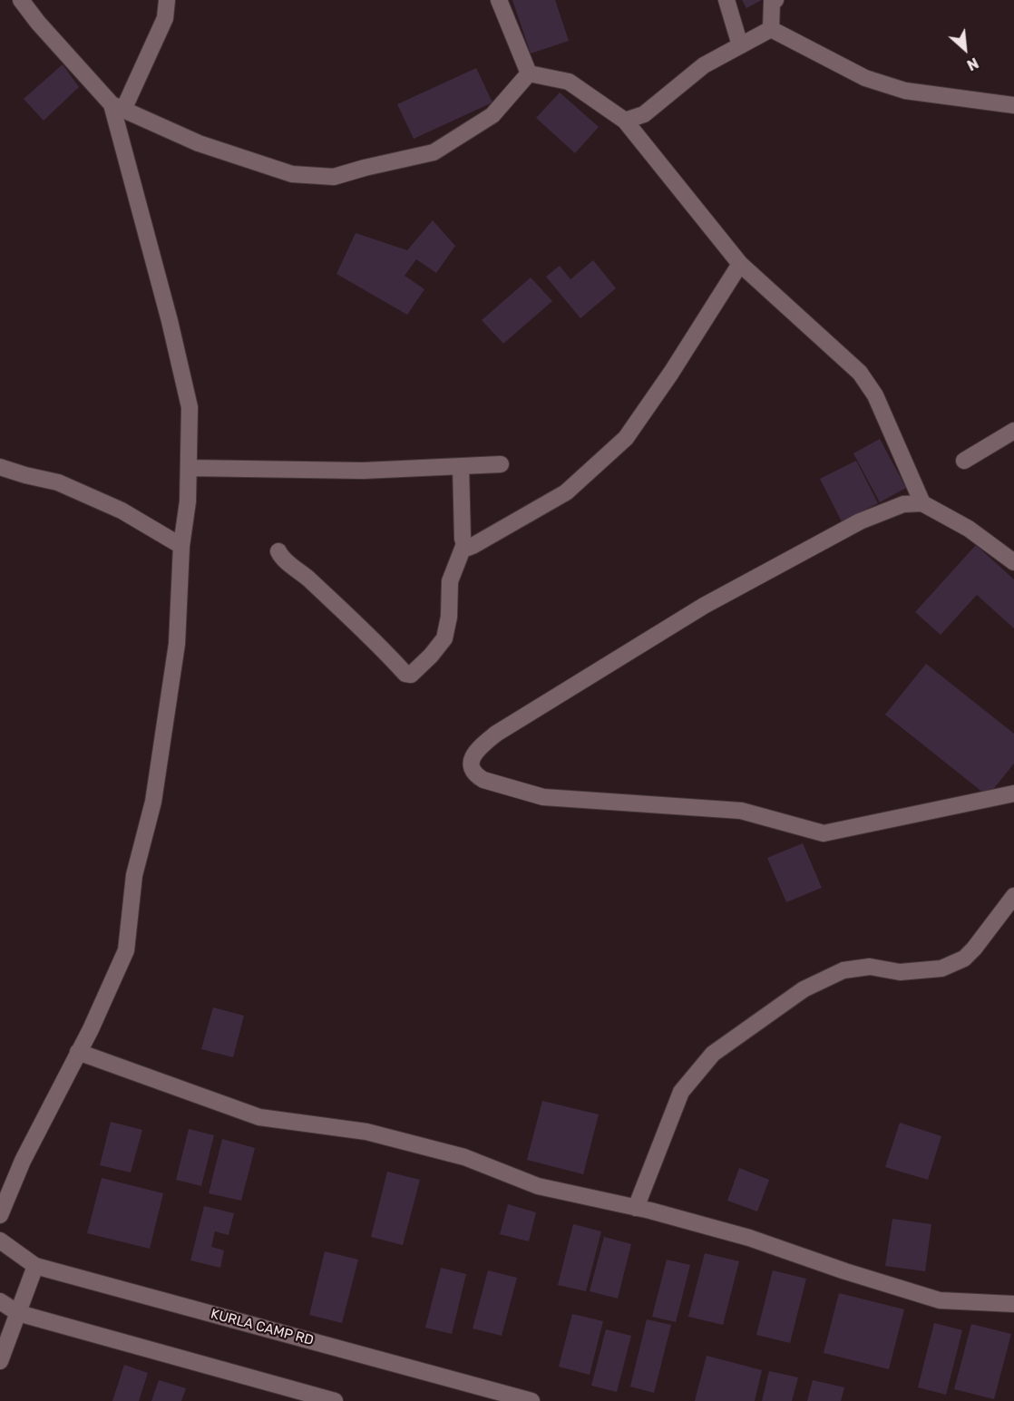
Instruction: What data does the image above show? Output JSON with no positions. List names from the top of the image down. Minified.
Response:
{"streets":{"street":["KURLA CAMP RD"]},"north":"bottom right"}
